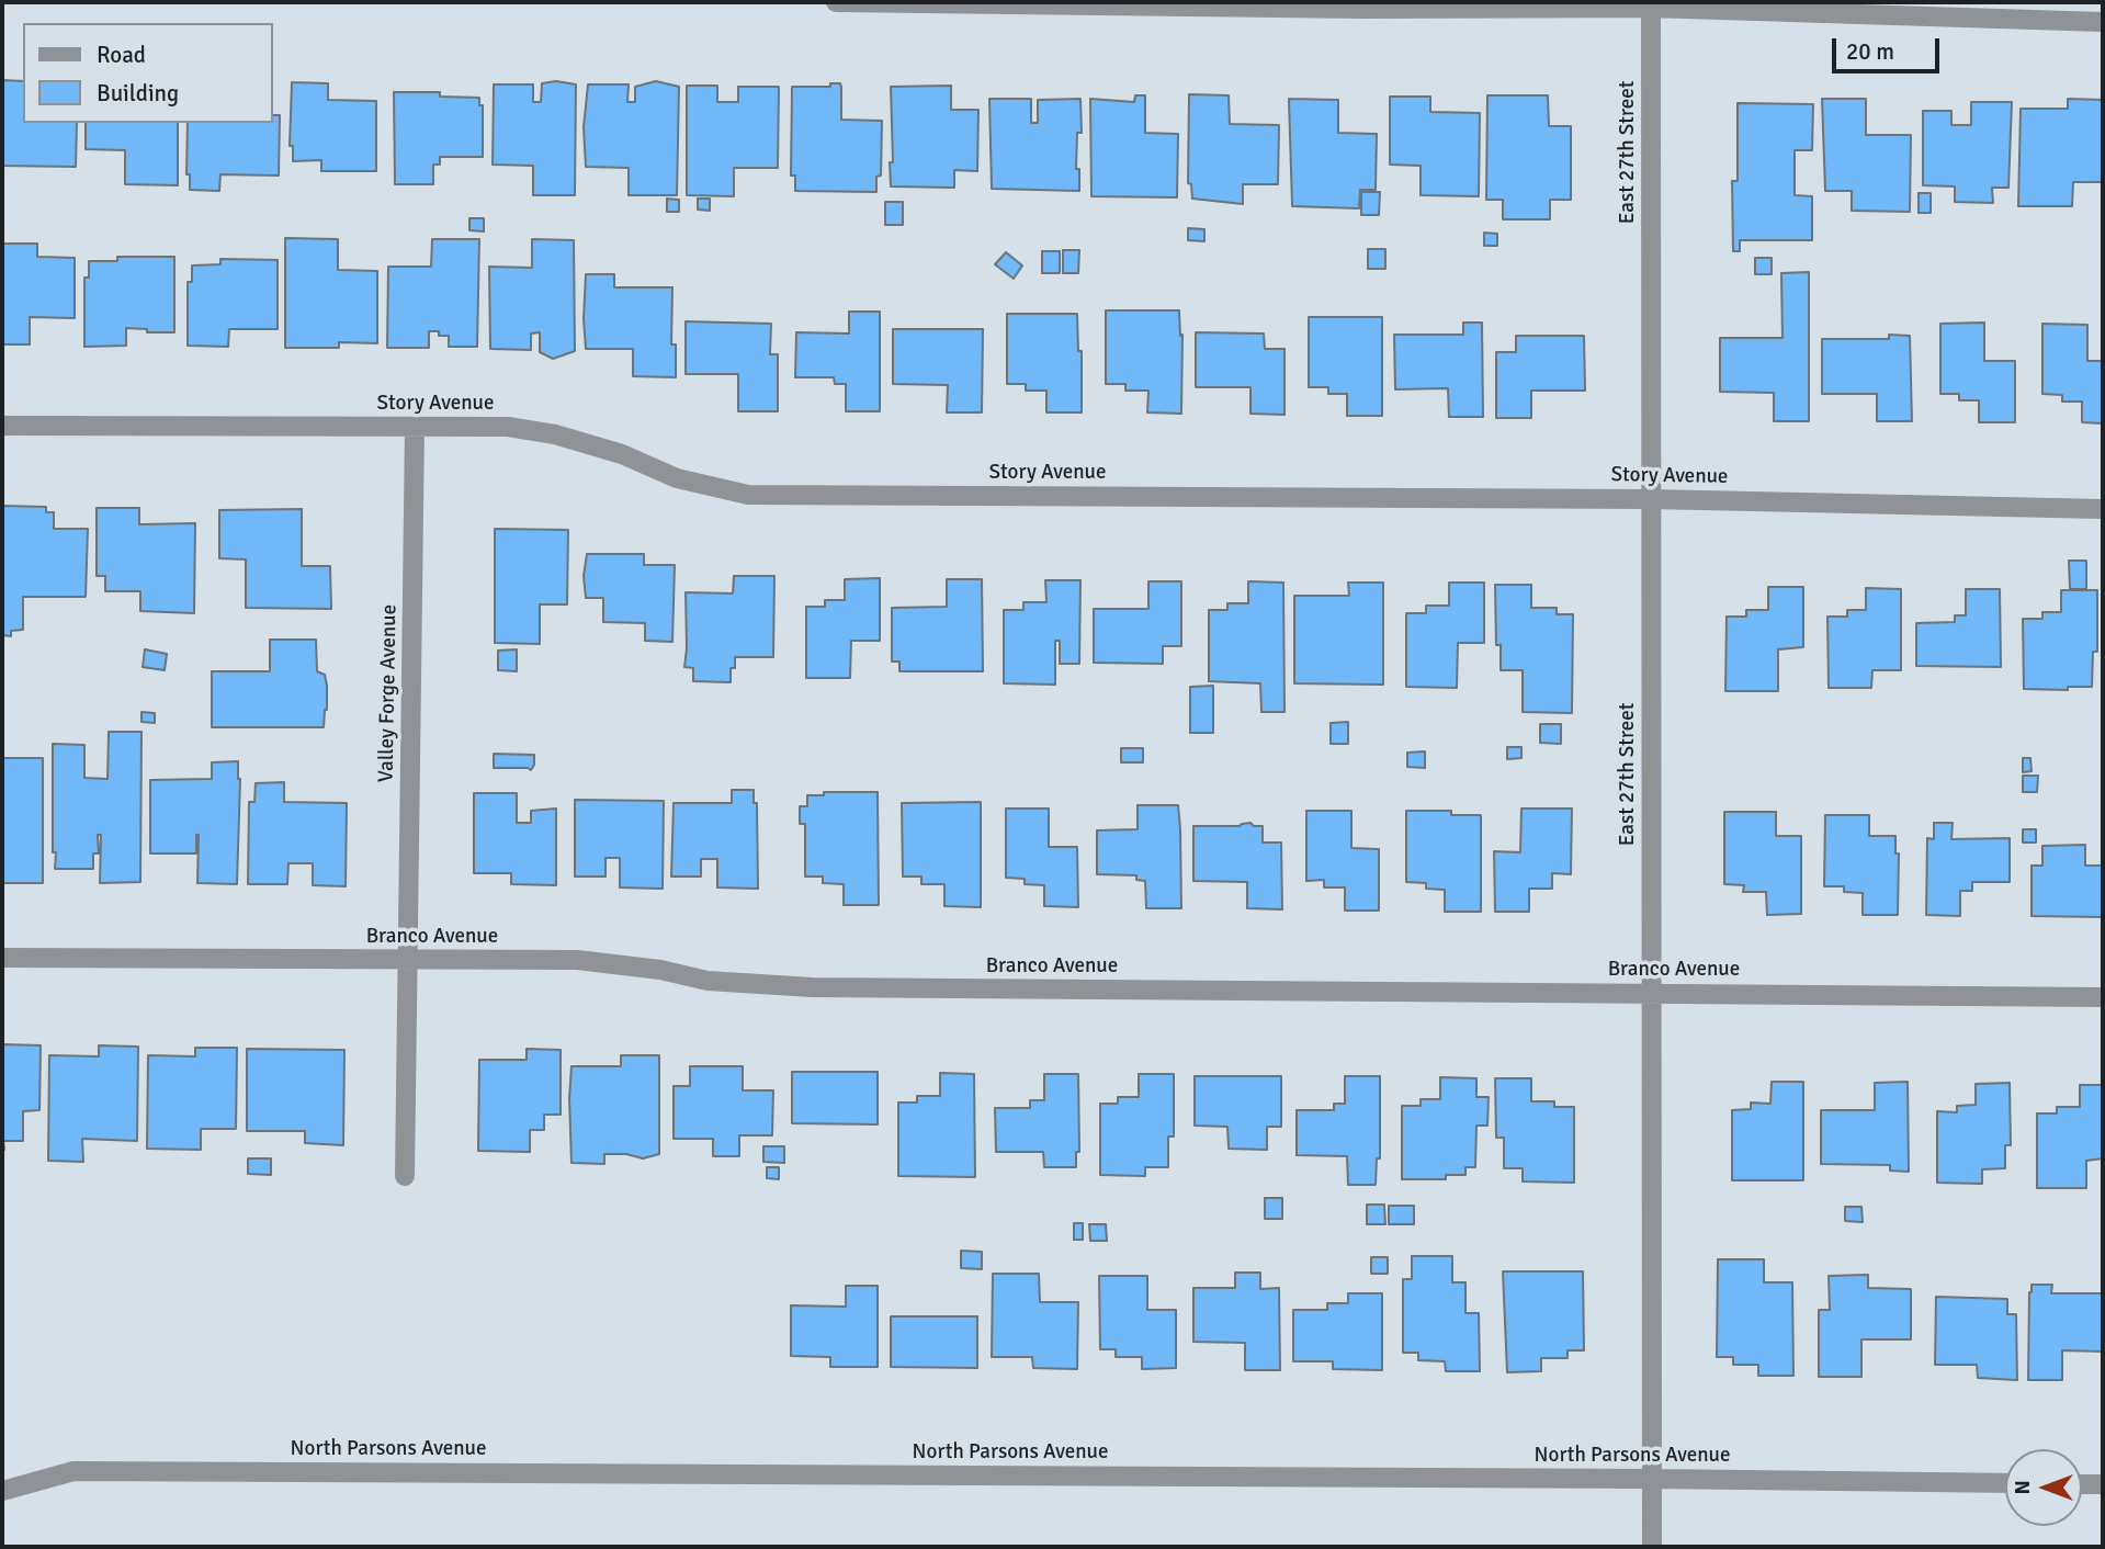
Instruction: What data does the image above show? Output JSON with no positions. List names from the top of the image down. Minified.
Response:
{"streets":{"street":["East 27th Street","Story Avenue","Valley Forge Avenue","Branco Avenue","North Parsons Avenue"]},"crossings":[["East 27th Street","Story Avenue"],["East 27th Street","Branco Avenue"],["East 27th Street","North Parsons Avenue"],["Story Avenue","Valley Forge Avenue"],["Valley Forge Avenue","Branco Avenue"]],"legend":["Road","Building"],"scale_bar":"20 m","north":"left"}
